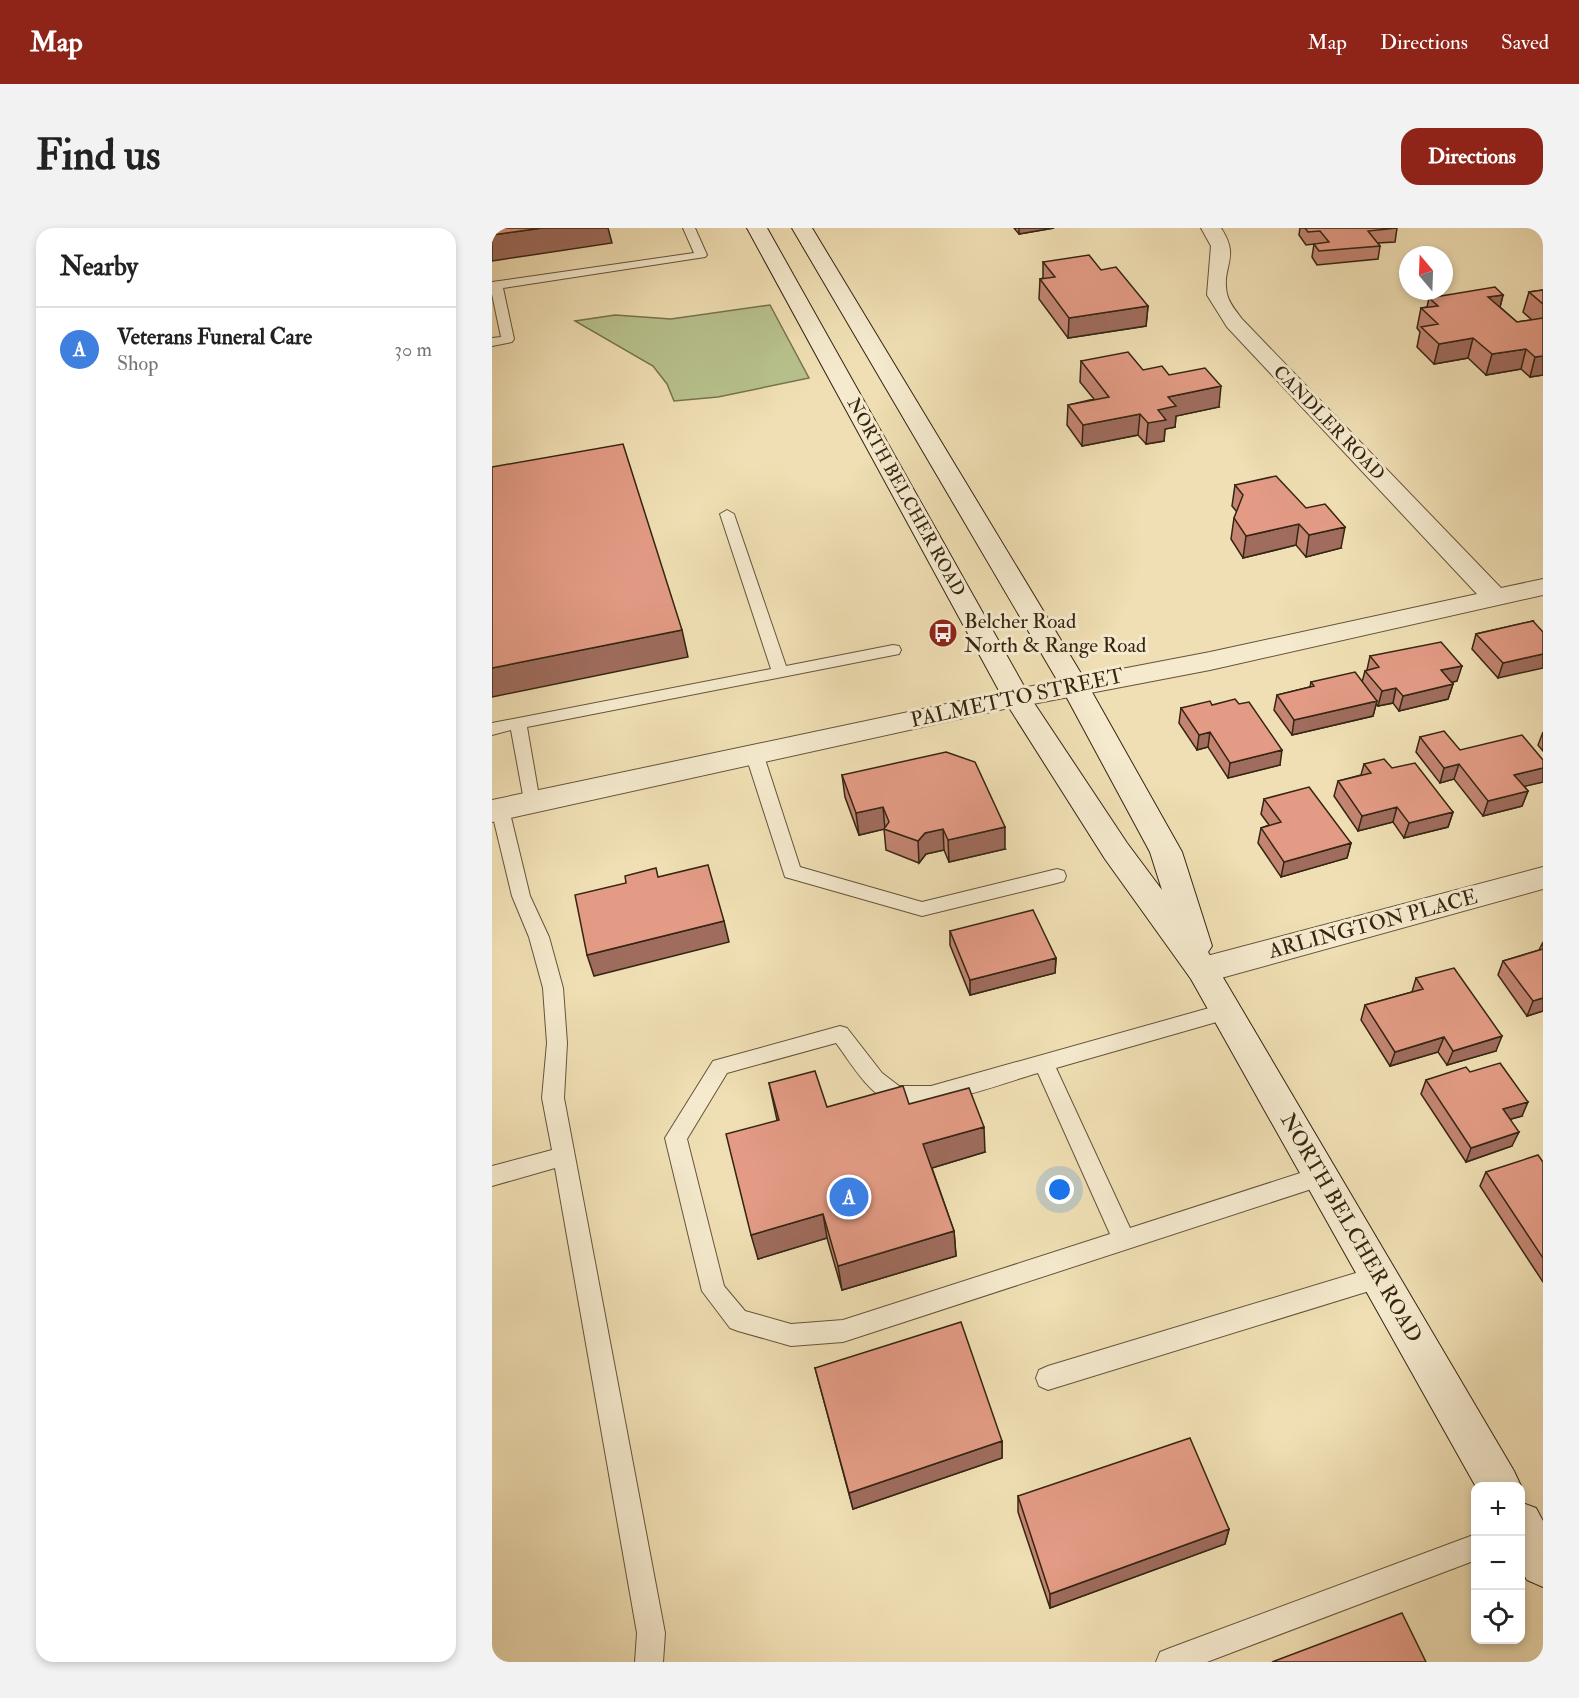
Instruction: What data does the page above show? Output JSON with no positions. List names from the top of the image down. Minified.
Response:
{"streets":{"main road":["CANDLER ROAD","NORTH BELCHER ROAD","PALMETTO STREET","ARLINGTON PLACE"]},"crossings":[["CANDLER ROAD","PALMETTO STREET"],["NORTH BELCHER ROAD","PALMETTO STREET"],["NORTH BELCHER ROAD","ARLINGTON PLACE"]],"places":{"bus stop":["Belcher Road North & Range Road"]},"north":"top","page":{"header":"Map","nav":["Map","Directions","Saved"],"buttons":"Directions","title":"Find us","heading":"Nearby","list":[{"mark":"A","name":"Veterans Funeral Care","note":"Shop","value":"30 m"}],"pins":"A","map_buttons":["+","−"]}}
